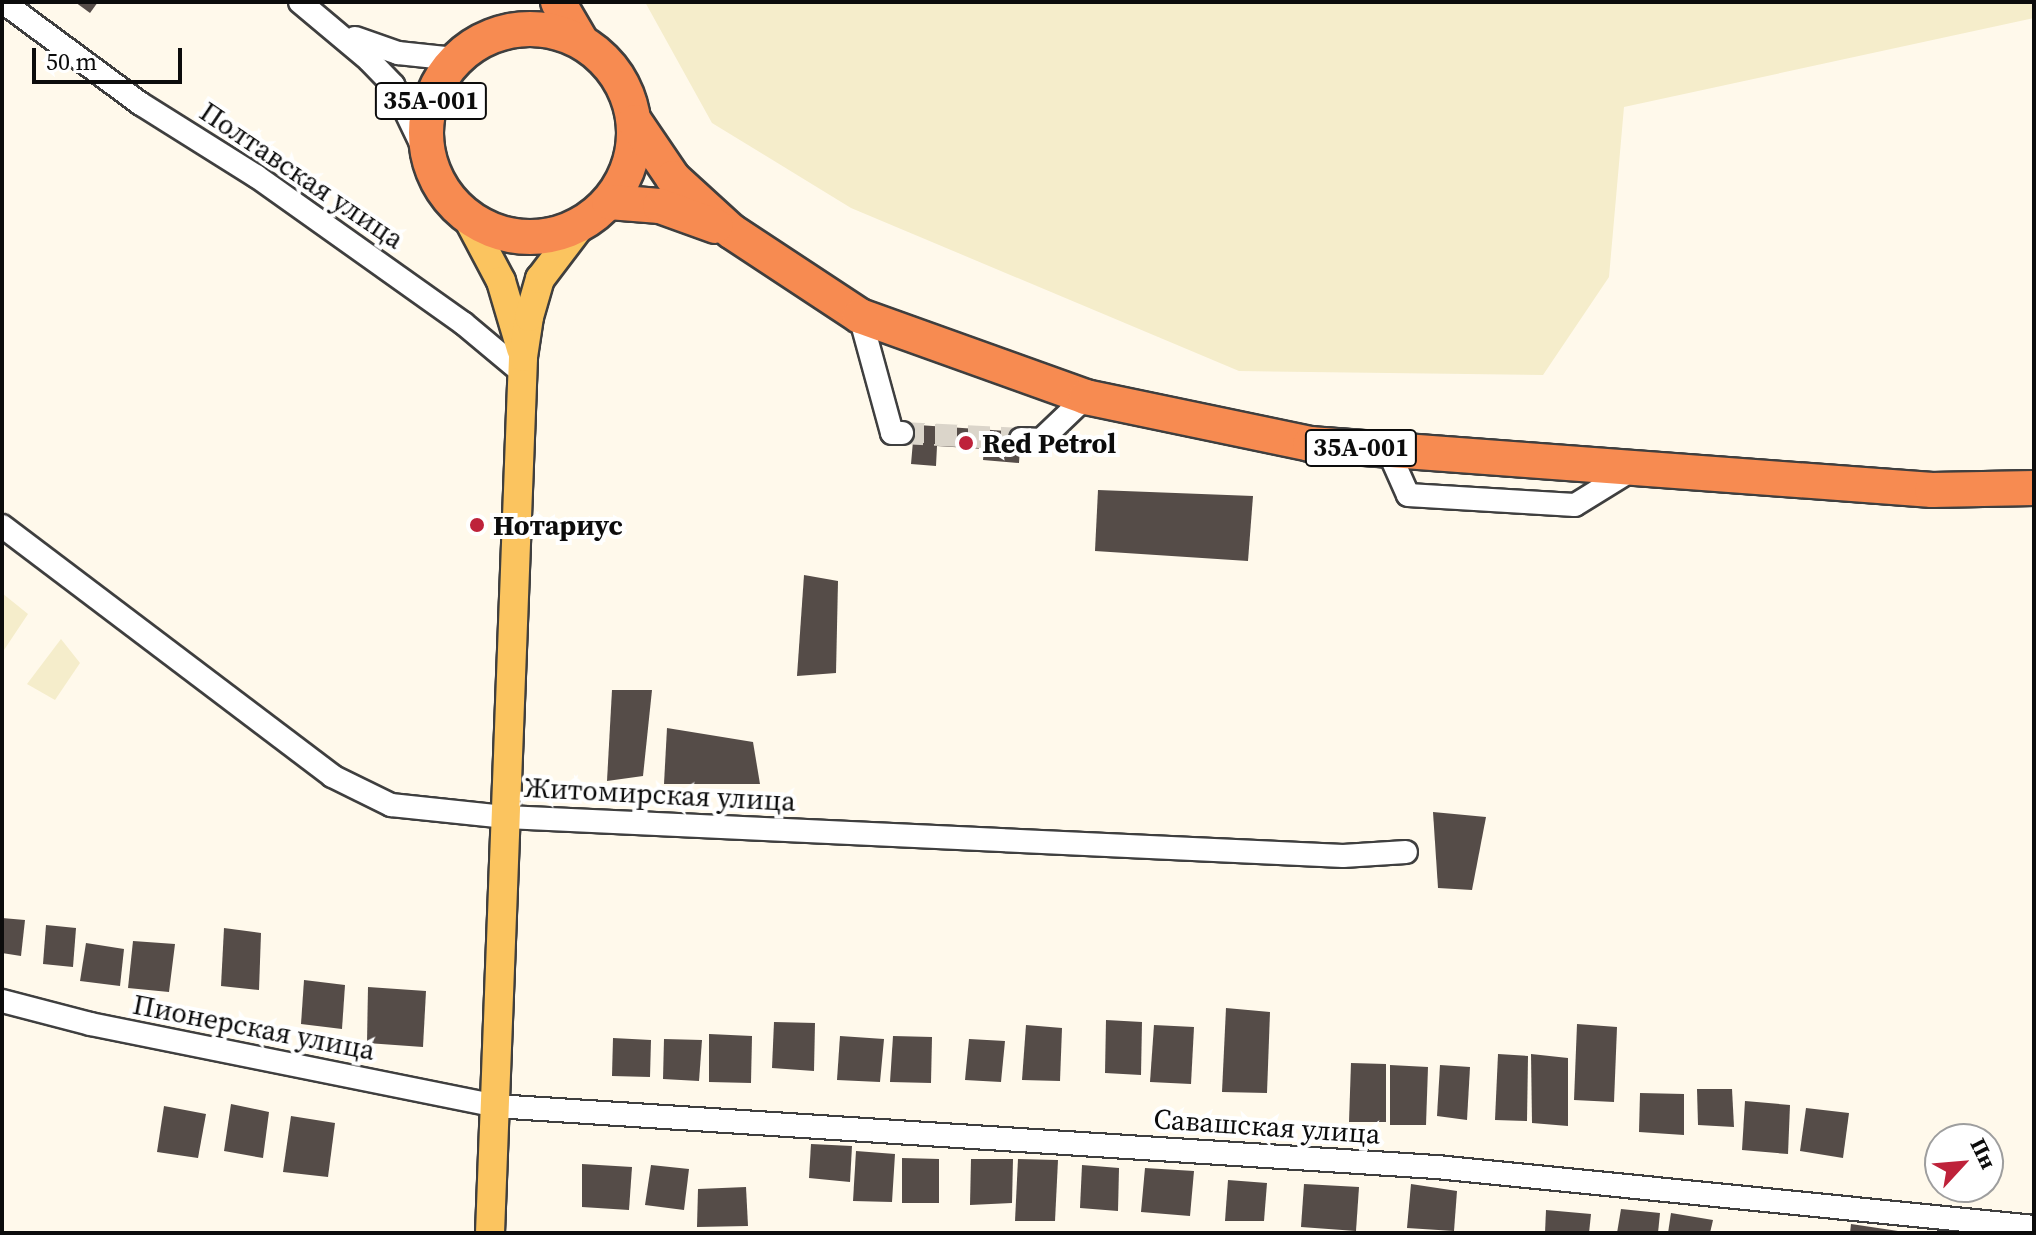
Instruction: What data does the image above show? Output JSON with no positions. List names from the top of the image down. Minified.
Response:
{"streets":{"highway":["35А-001"],"street":["Полтавская улица","Житомирская улица","Пионерская улица","Савашская улица"]},"crossings":[["Пионерская улица","Савашская улица"]],"places":["Red Petrol","Нотариус"],"scale_bar":"50 m","north":"top right"}
